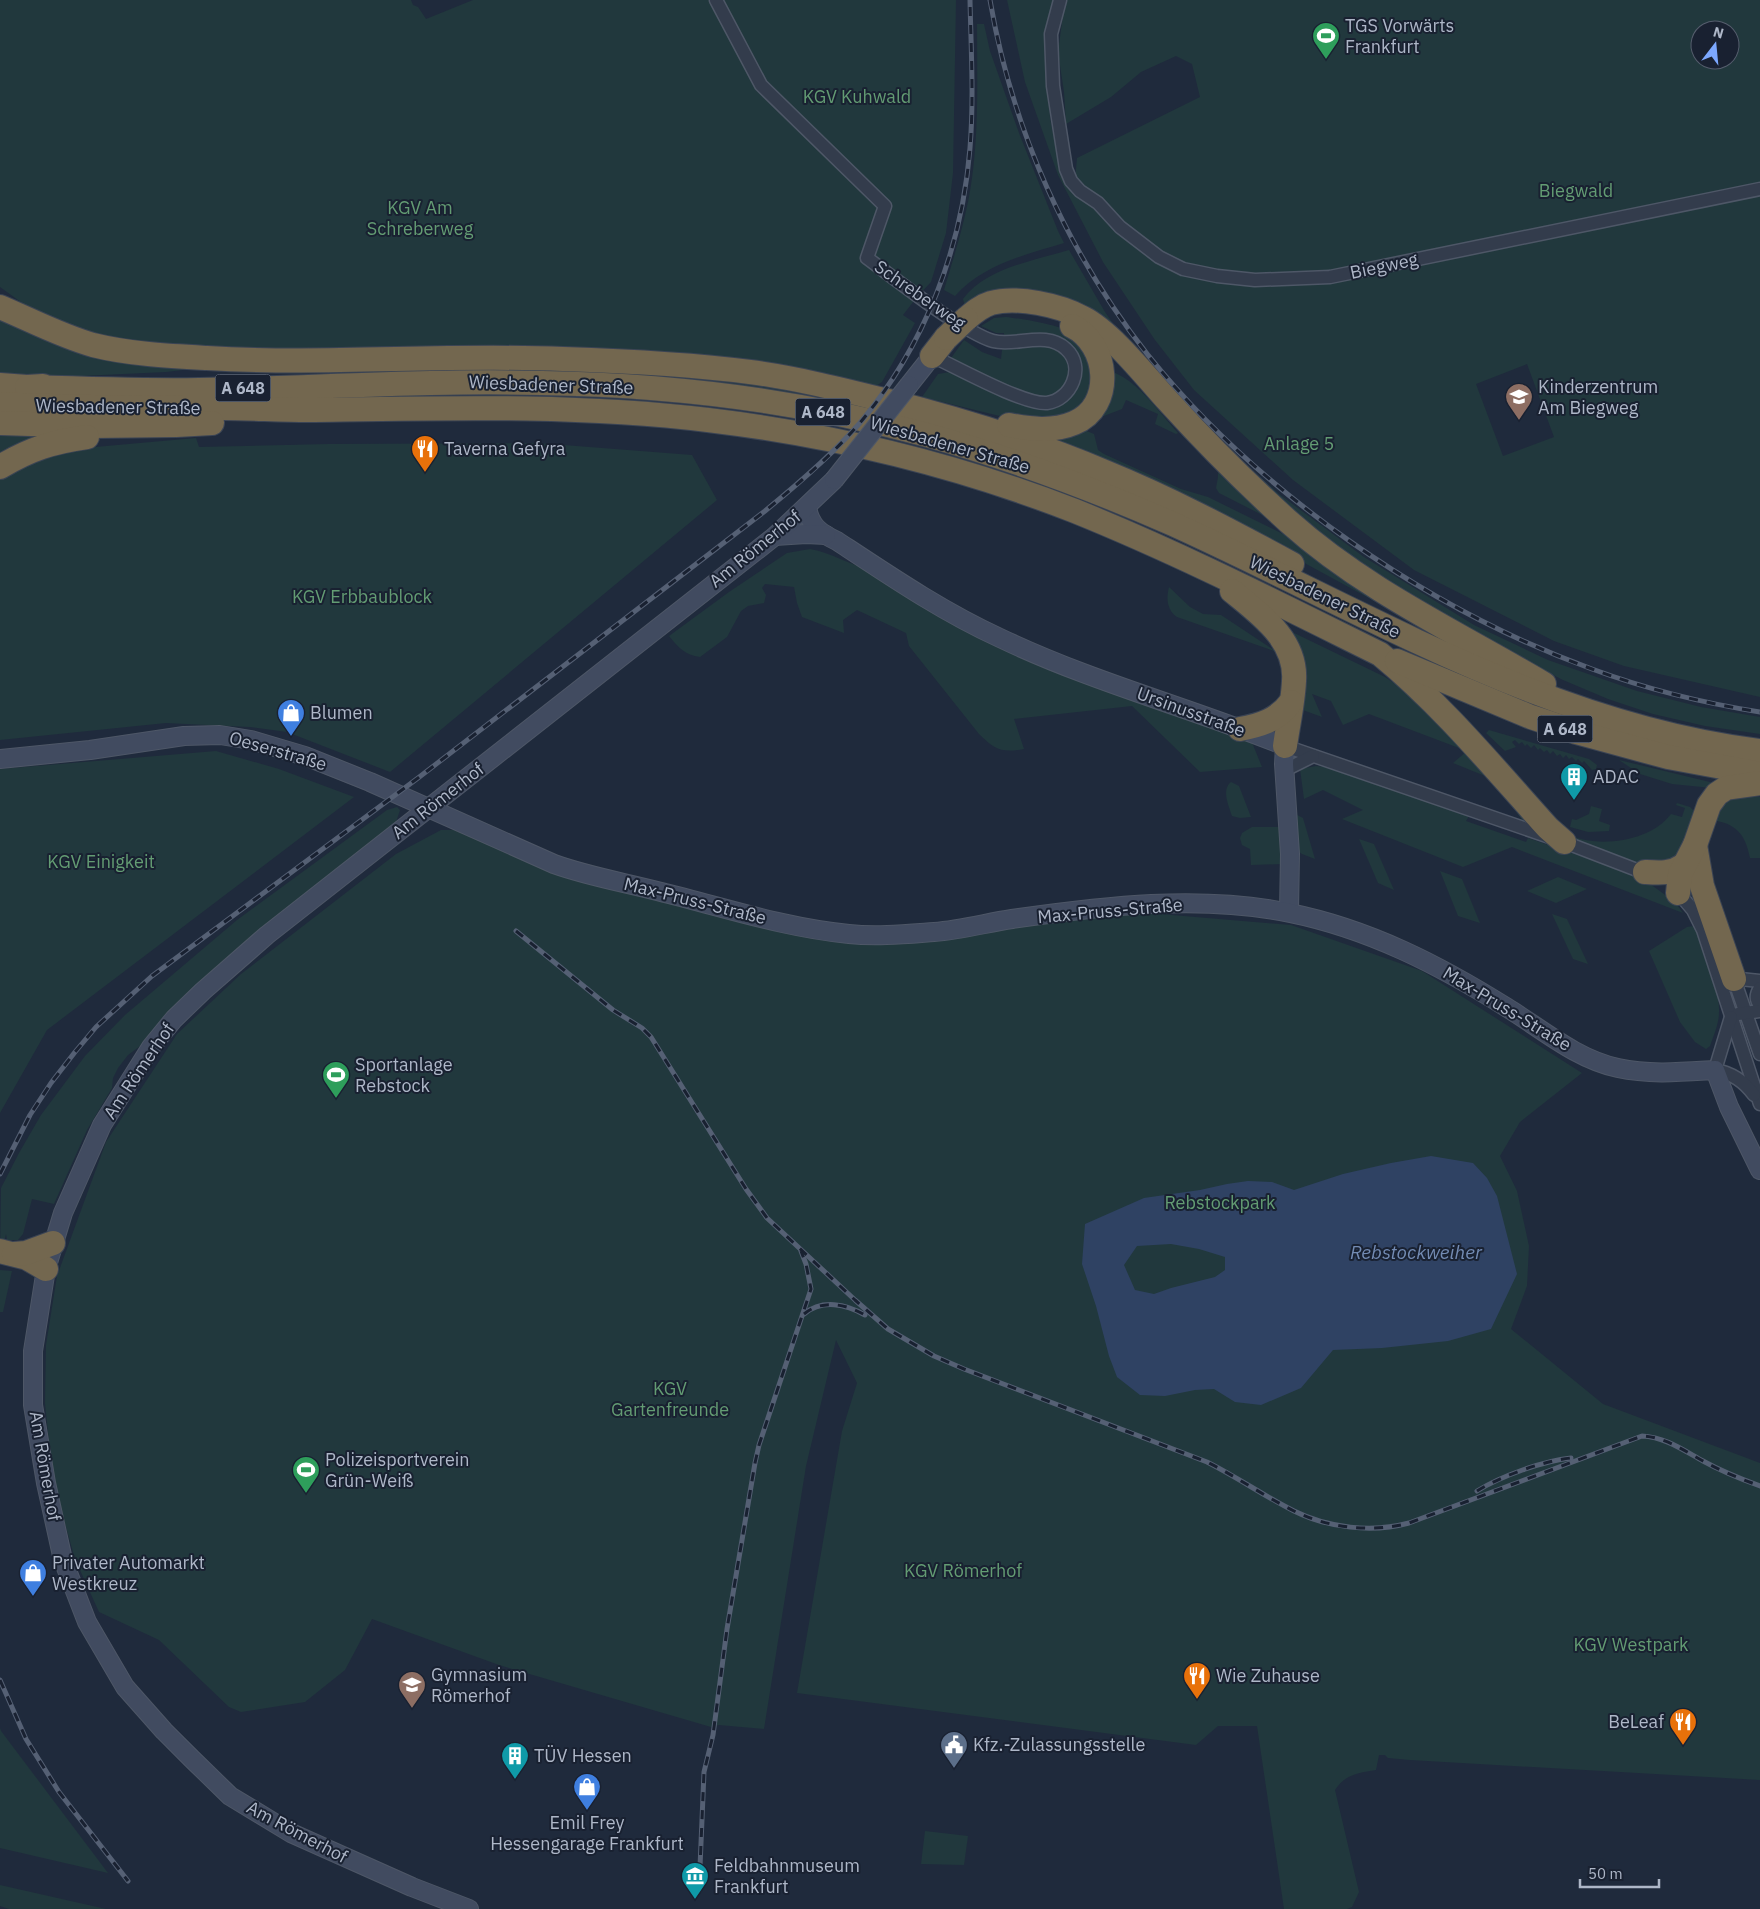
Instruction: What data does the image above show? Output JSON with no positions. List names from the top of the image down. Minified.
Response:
{"streets":{"highway":["Wiesbadener Straße","A 648"],"main road":["Am Römerhof","Ursinusstraße","Oeserstraße","Max-Pruss-Straße"],"street":["Biegweg","Schreberweg"]},"crossings":[["Schreberweg","Am Römerhof"],["Wiesbadener Straße","A 648"],["Am Römerhof","Ursinusstraße"],["Am Römerhof","Oeserstraße"],["Am Römerhof","Max-Pruss-Straße"],["Oeserstraße","Max-Pruss-Straße"]],"water":["Rebstockweiher"],"parks":["KGV Kuhwald","Biegwald","KGV Am Schreberweg","Anlage 5","KGV Erbbaublock","KGV Einigkeit","Rebstockpark","KGV Gartenfreunde","KGV Römerhof","KGV Westpark"],"places":{"sports":["TGS Vorwärts Frankfurt","Sportanlage Rebstock","Polizeisportverein Grün-Weiß"],"school or university":["Kinderzentrum Am Biegweg","Gymnasium Römerhof"],"restaurant":["Taverna Gefyra","Wie Zuhause","BeLeaf"],"shop":["Blumen","Privater Automarkt Westkreuz","Emil Frey Hessengarage Frankfurt"],"building":["ADAC","TÜV Hessen"],"public building":["Kfz.-Zulassungsstelle"],"museum":["Feldbahnmuseum Frankfurt"]},"scale_bar":"50 m","north":"top"}
